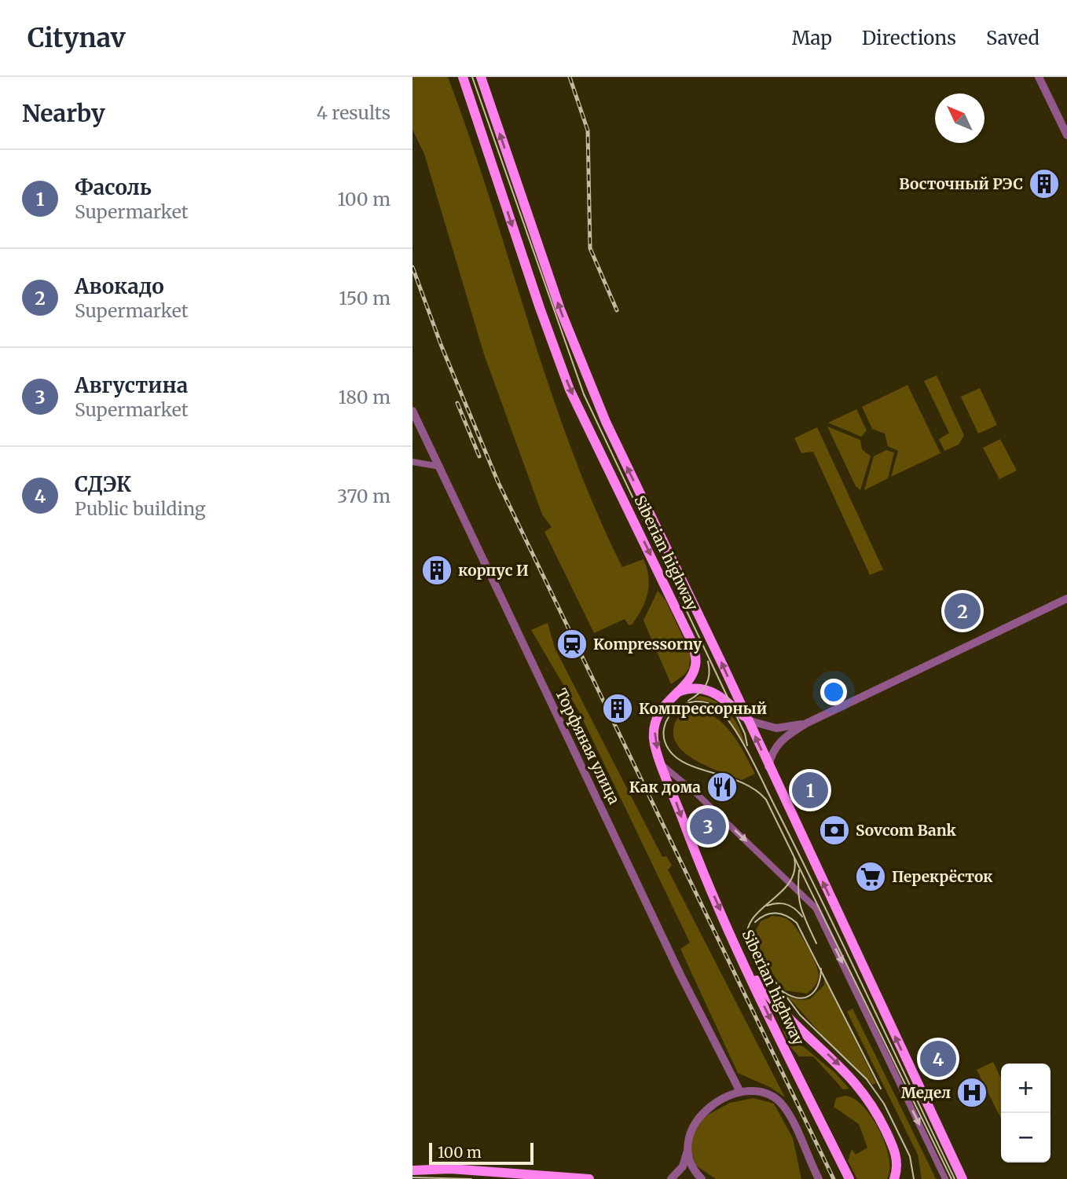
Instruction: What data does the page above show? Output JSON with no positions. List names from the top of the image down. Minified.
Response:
{"streets":{"main road":["Siberian highway"],"street":["Торфяная улица"]},"places":{"building":["Восточный РЭС","корпус И","Компрессорный"],"station":["Kompressorny"],"restaurant":["Как дома"],"bank":["Sovcom Bank"],"supermarket":["Перекрёсток"],"hospital":["Медел"]},"scale_bar":"100 m","north":"top left","page":{"header":"Citynav","nav":["Map","Directions","Saved"],"heading":["Nearby","4 results"],"list":[{"mark":"1","name":"Фасоль","note":"Supermarket","value":"100 m"},{"mark":"2","name":"Авокадо","note":"Supermarket","value":"150 m"},{"mark":"3","name":"Августина","note":"Supermarket","value":"180 m"},{"mark":"4","name":"СДЭК","note":"Public building","value":"370 m"}],"pins":["2","1","3","4"],"map_buttons":["+","−"],"scale":"100 m"}}
